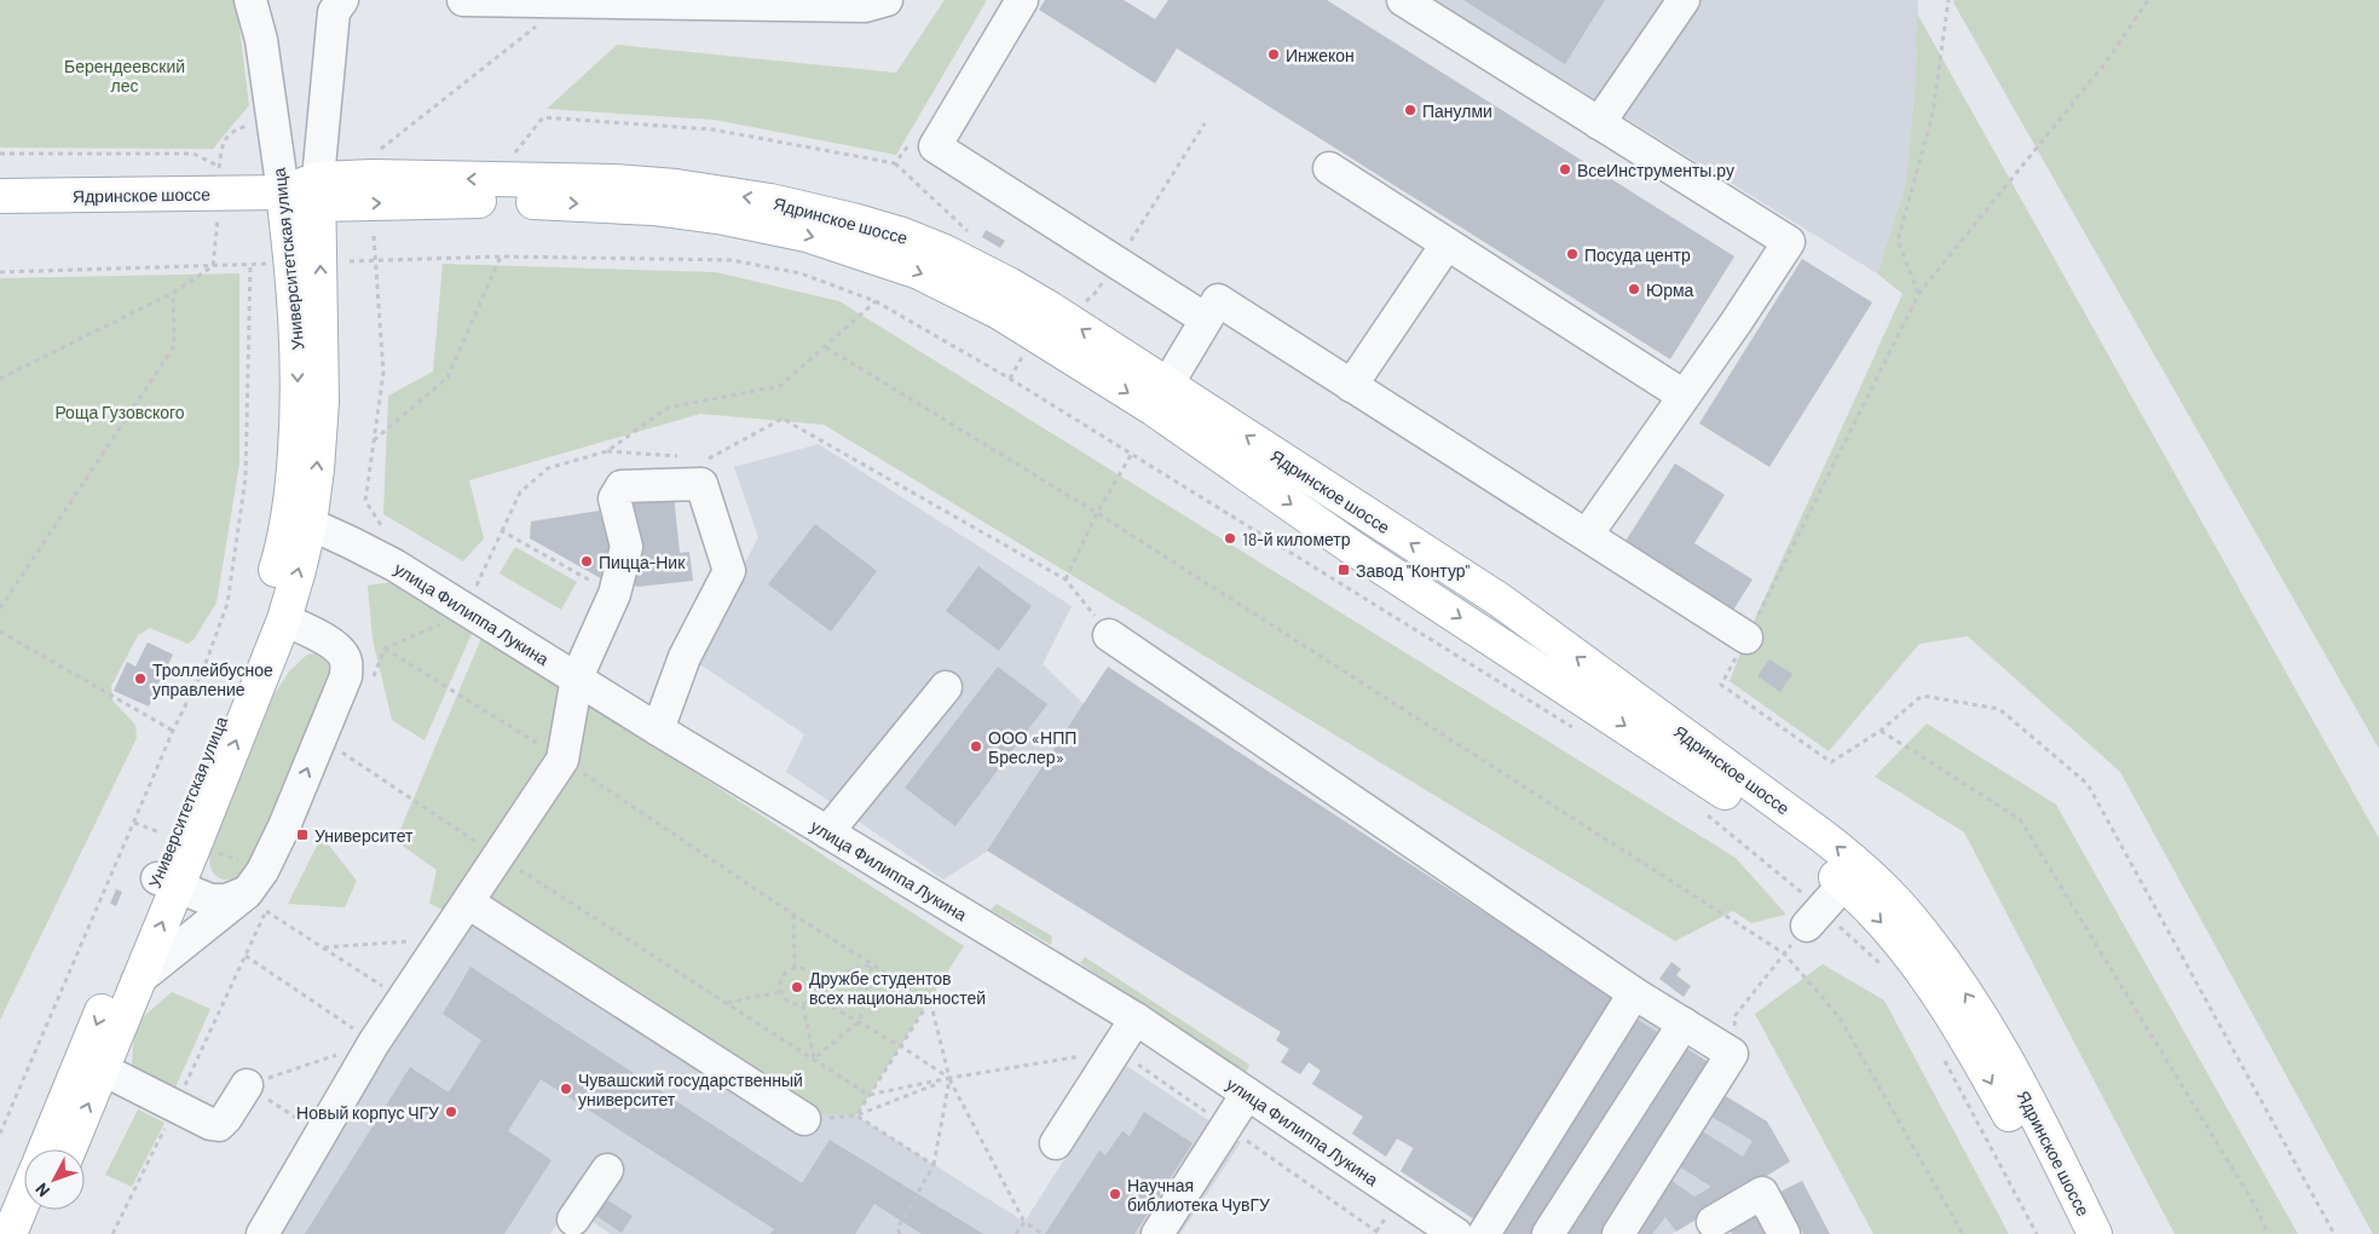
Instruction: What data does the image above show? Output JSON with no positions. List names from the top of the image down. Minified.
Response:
{"streets":{"main road":["Ядринское шоссе","Университетская улица"],"street":["улица Филиппа Лукина"]},"crossings":[["Ядринское шоссе","Университетская улица"],["Университетская улица","улица Филиппа Лукина"]],"parks":["Берендеевский лес","Роща Гузовского"],"places":{"other":["Инжекон","Панулми","ВсеИнструменты.ру","Посуда центр","Юрма","18-й километр","Пицца-Ник","Троллейбусное управление","ООО «НПП Бреслер»","Дружбе студентов всех национальностей","Чувашский государственный университет","Новый корпус ЧГУ","Научная библиотека ЧувГУ"],"transit":["Завод \"Контур\"","Университет"]},"north":"bottom left"}
